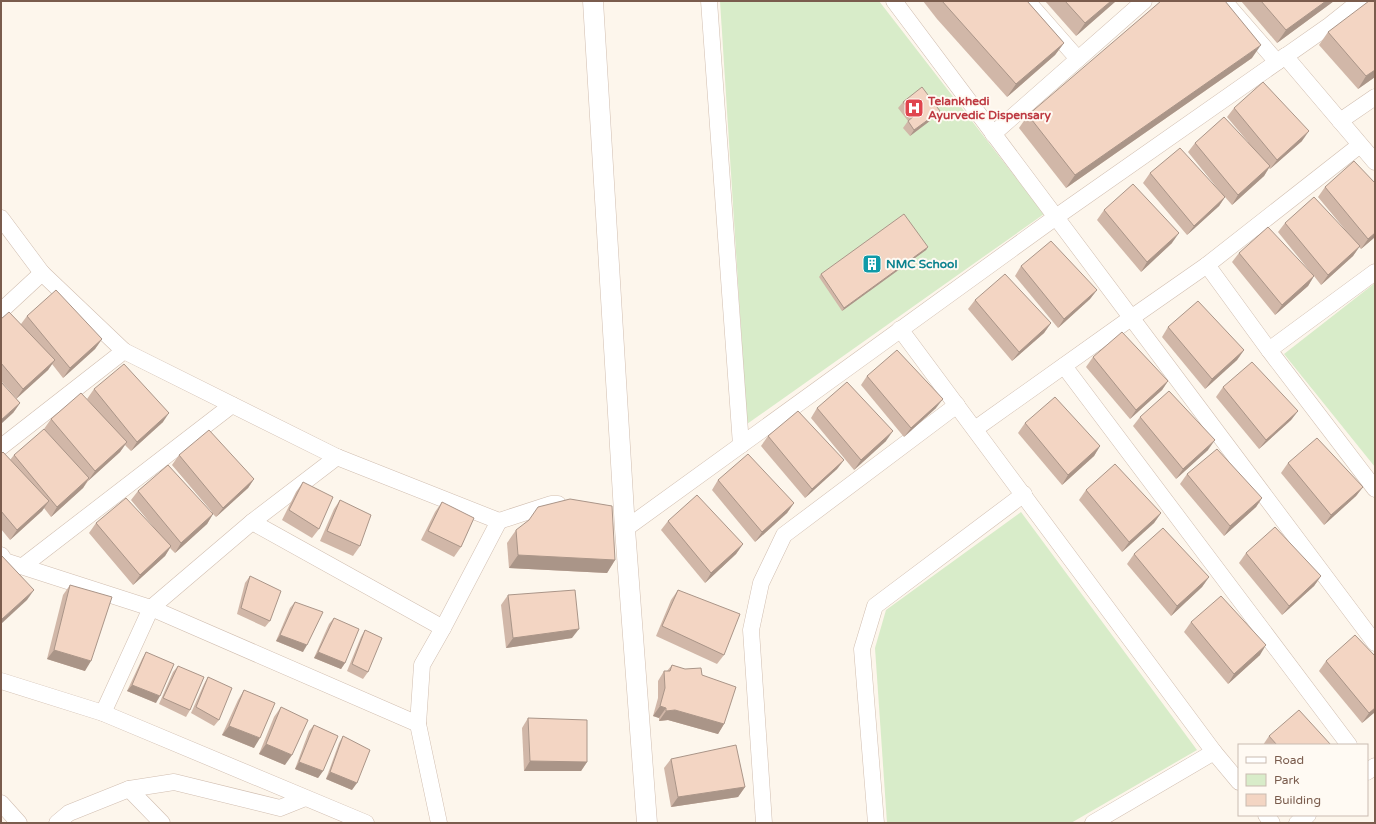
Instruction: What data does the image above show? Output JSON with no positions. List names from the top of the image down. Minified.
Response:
{"places":{"hospital":["Telankhedi Ayurvedic Dispensary"],"building":["NMC School"]},"legend":["Road","Park","Building"]}
